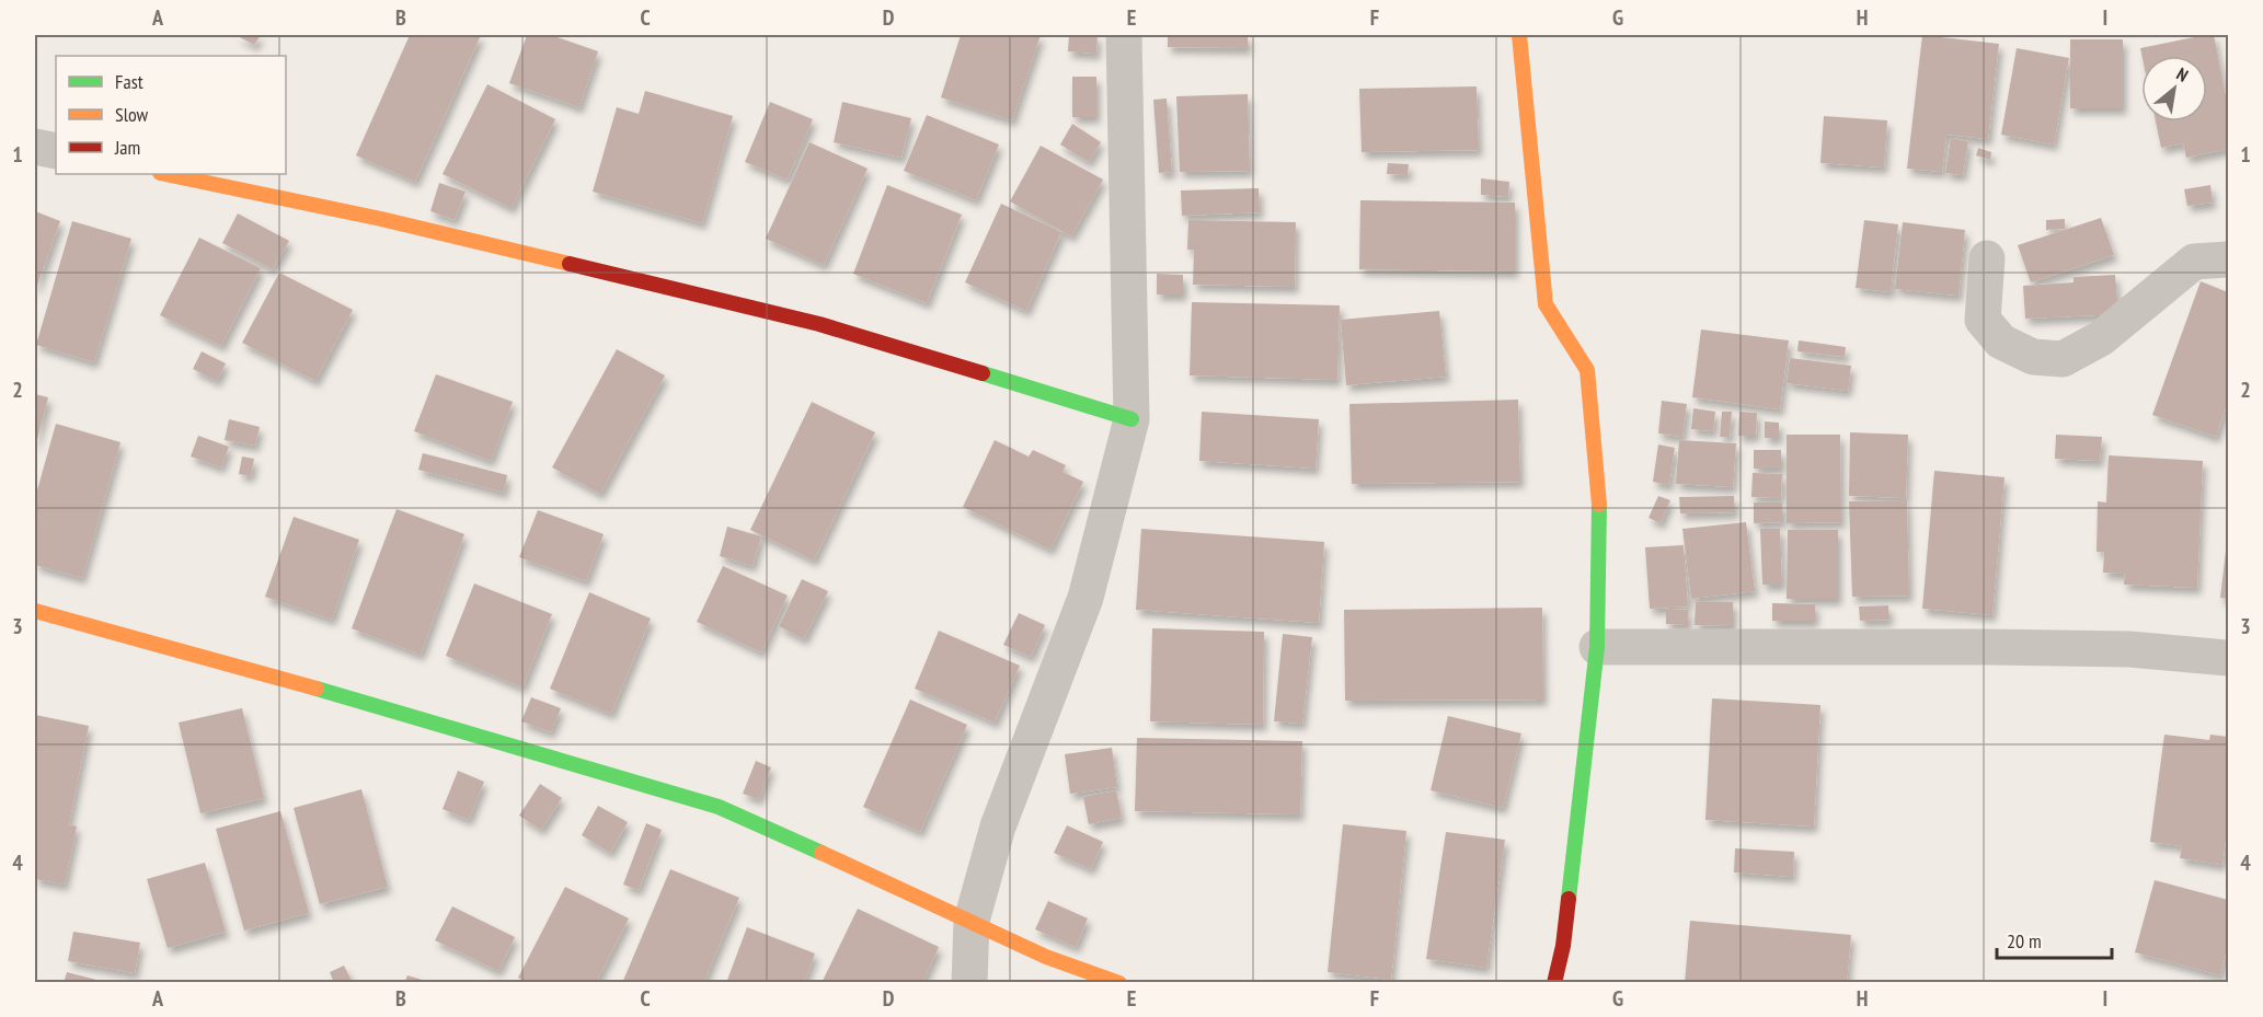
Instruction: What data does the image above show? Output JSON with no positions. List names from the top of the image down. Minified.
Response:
{"legend":["Fast","Slow","Jam"],"scale_bar":"20 m","north":"top right","grid":{"columns":["A","B","C","D","E","F","G","H","I"],"rows":["1","2","3","4"]}}
